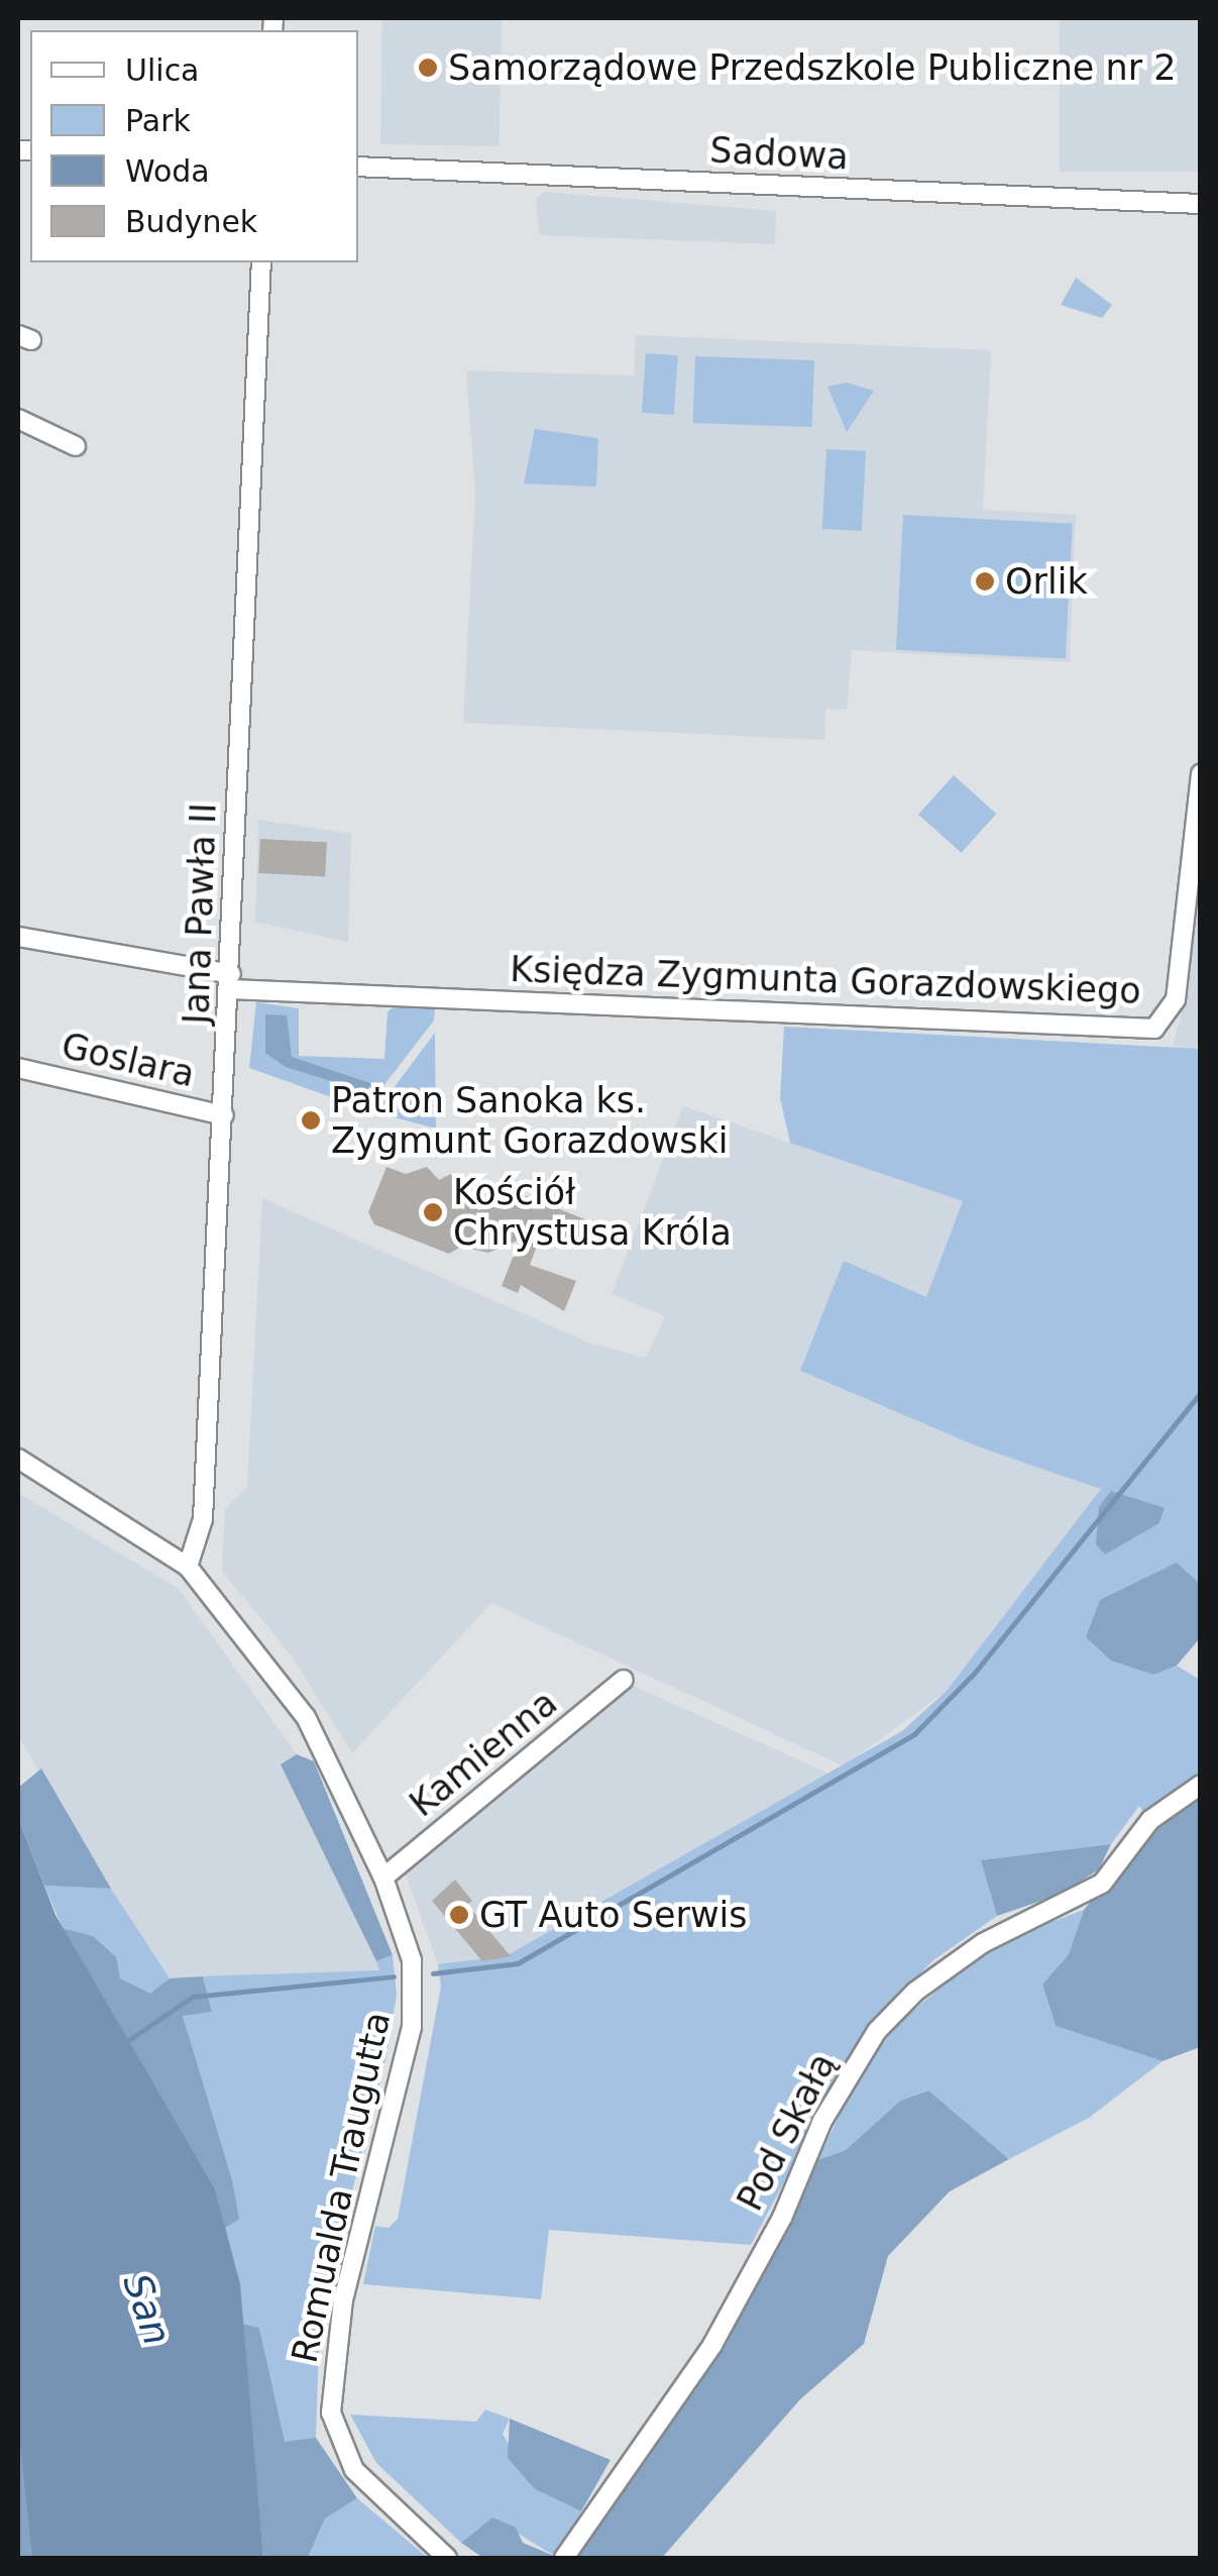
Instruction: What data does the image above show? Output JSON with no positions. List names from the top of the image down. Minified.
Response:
{"streets":{"street":["Sadowa","Jana Pawła II","Księdza Zygmunta Gorazdowskiego","Goslara","Kamienna","Pod Skałą","Romualda Traugutta"]},"crossings":[["Jana Pawła II","Księdza Zygmunta Gorazdowskiego"],["Jana Pawła II","Goslara"],["Jana Pawła II","Romualda Traugutta"],["Kamienna","Romualda Traugutta"]],"water":["San"],"places":["Samorządowe Przedszkole Publiczne nr 2","Orlik","Patron Sanoka ks. Zygmunt Gorazdowski","Kościół Chrystusa Króla","GT Auto Serwis"],"legend":["Ulica","Park","Woda","Budynek"]}
